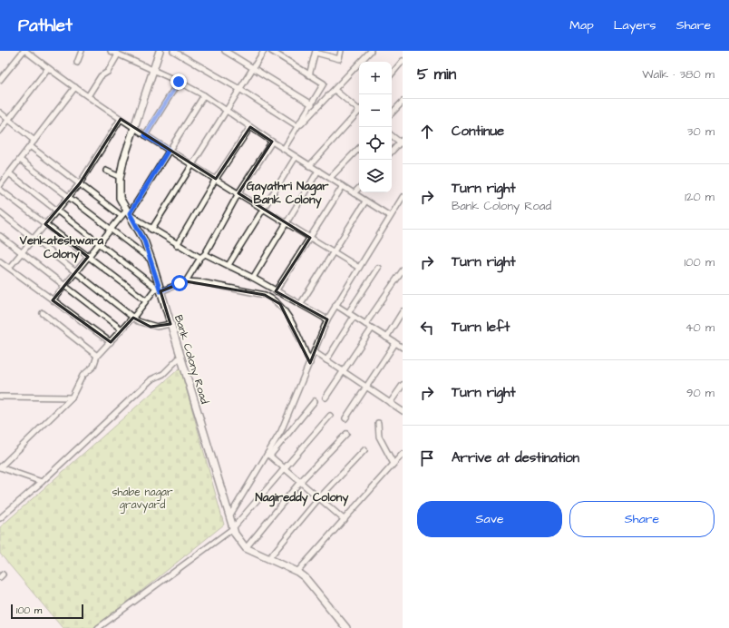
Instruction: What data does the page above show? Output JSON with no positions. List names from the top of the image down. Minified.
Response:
{"streets":{"street":["Bank Colony Road"]},"districts":["Gayathri Nagar Bank Colony","Venkateshwara Colony","Nagireddy Colony"],"parks":["shabe nagar gravyard"],"scale_bar":"100 m","page":{"header":"Pathlet","nav":["Map","Layers","Share"],"heading":["5 min","Walk · 380 m"],"map_buttons":["+","−"],"list":[["Continue","30 m"],["Turn right","Bank Colony Road","120 m"],["Turn right","100 m"],["Turn left","40 m"],["Turn right","90 m"],"Arrive at destination"],"buttons":["Save","Share"],"scale":"100 m"}}
